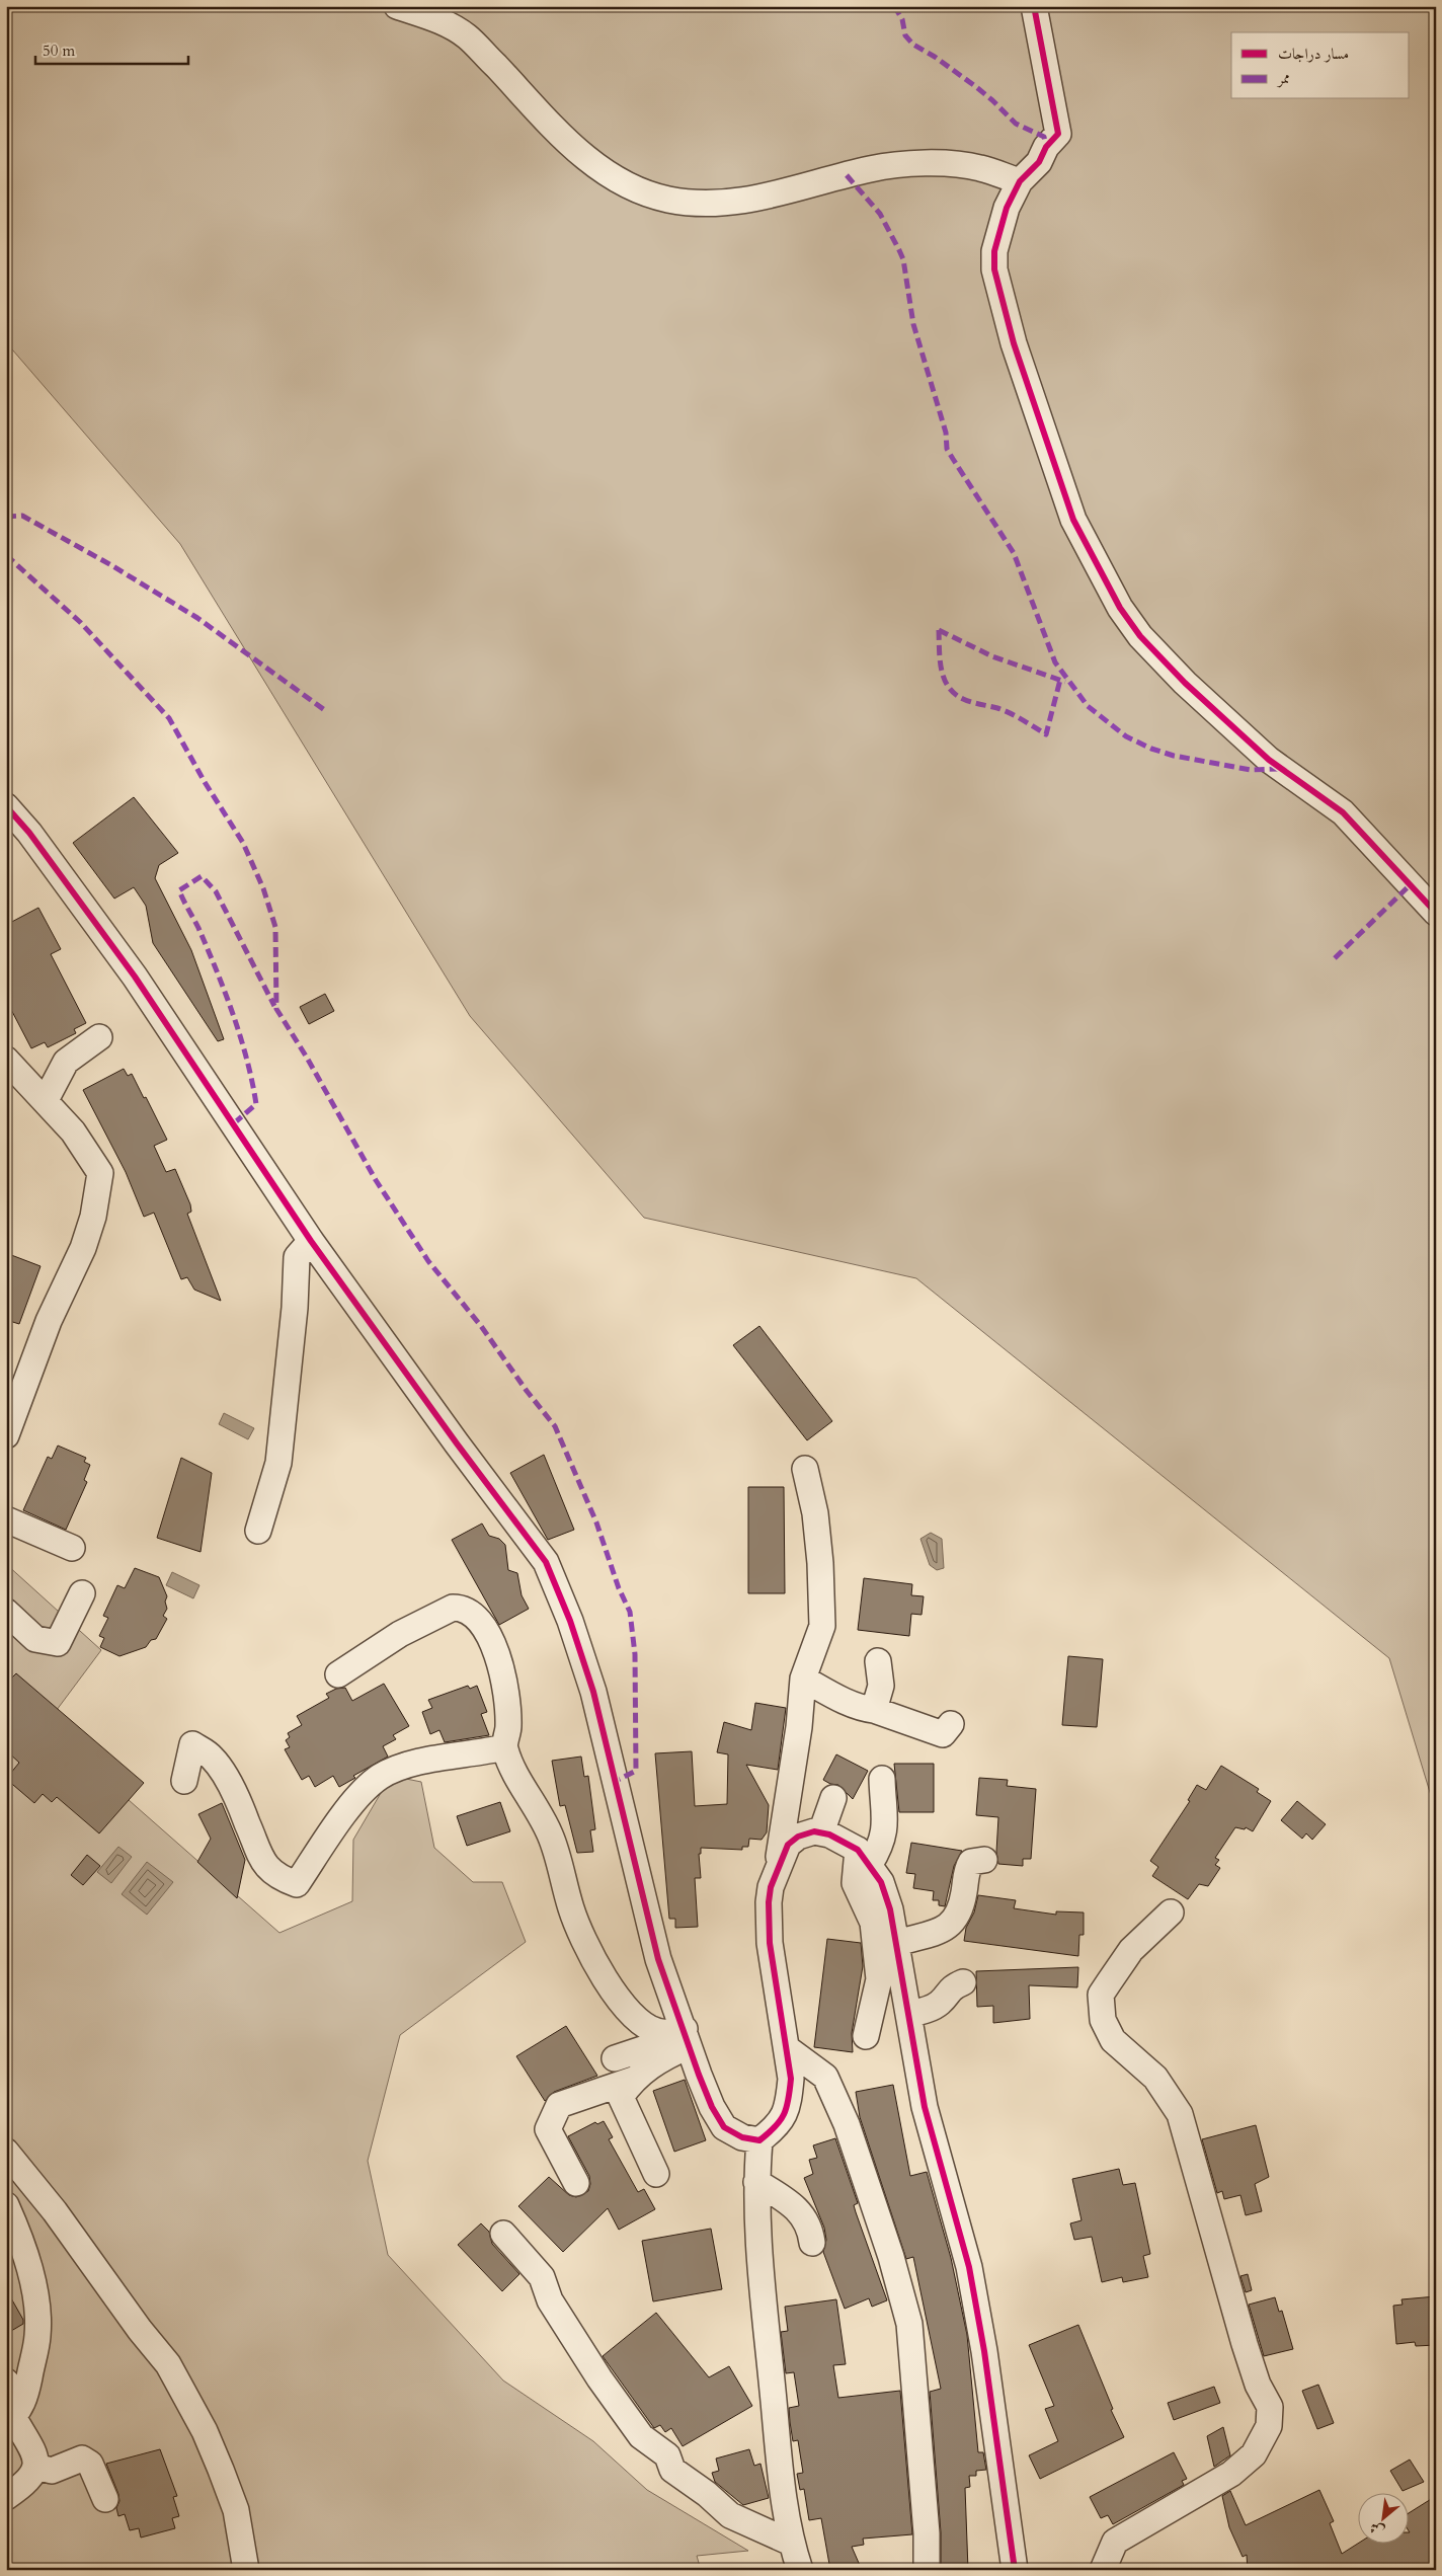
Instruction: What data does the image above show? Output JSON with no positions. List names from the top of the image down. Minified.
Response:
{"legend":["مسار دراجات","ممر"],"scale_bar":"50 m","north":"bottom left"}
